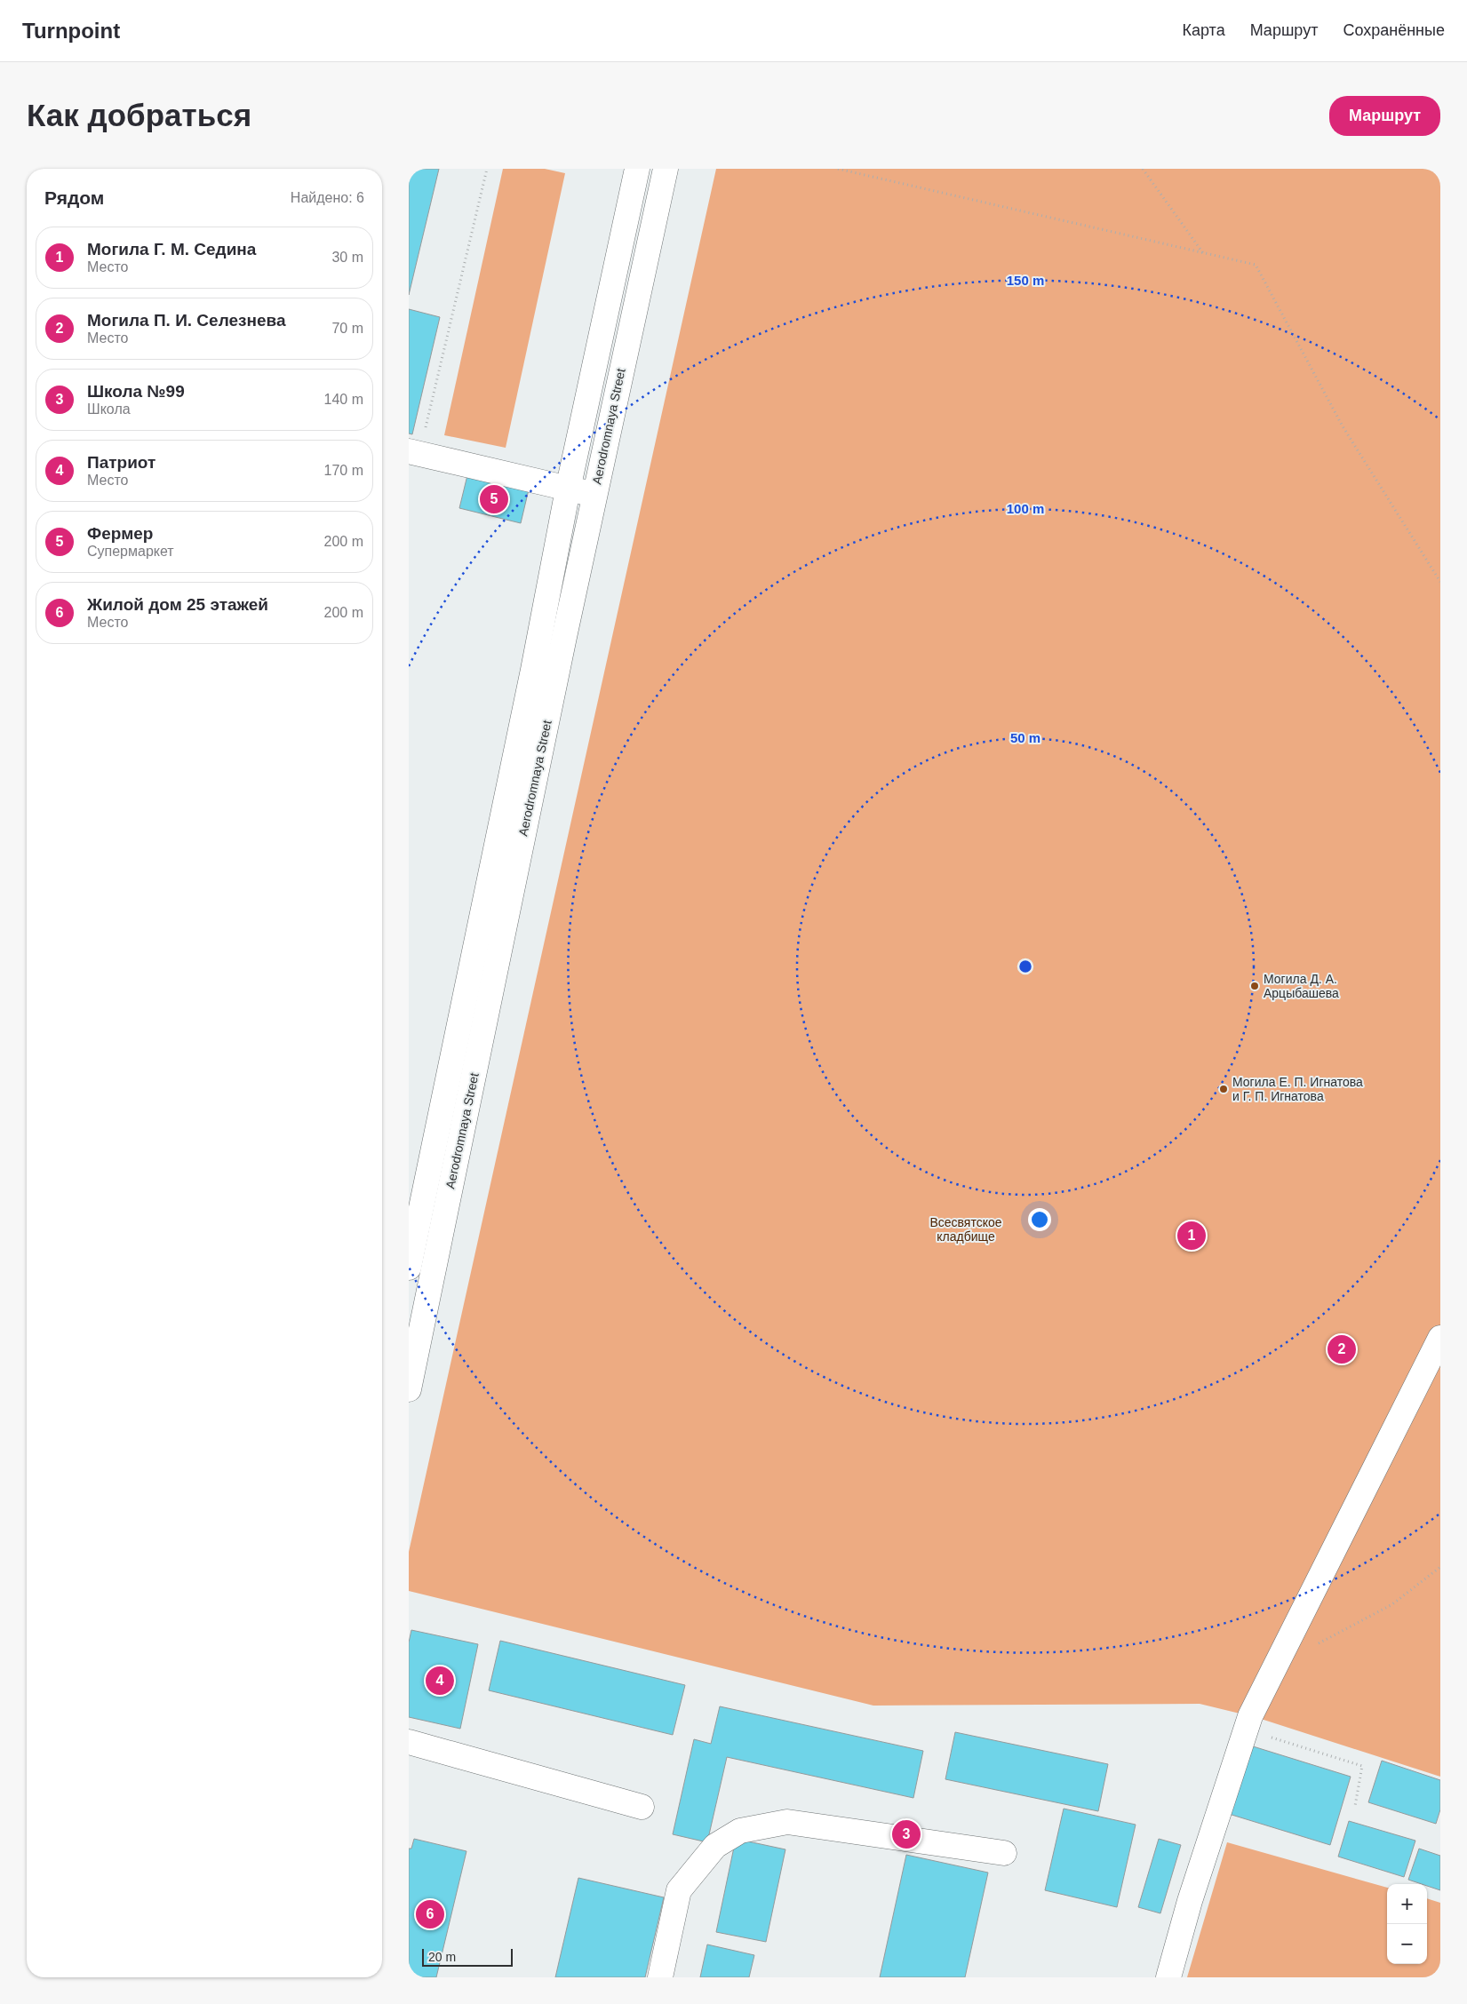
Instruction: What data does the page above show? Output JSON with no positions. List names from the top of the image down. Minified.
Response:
{"streets":{"street":["Aerodromnaya Street"]},"parks":["Всесвятское кладбище"],"places":["Могила Д. А. Арцыбашева","Могила Е. П. Игнатова и Г. П. Игнатова"],"scale_bar":"20 m","page":{"header":"Turnpoint","nav":["Карта","Маршрут","Сохранённые"],"buttons":"Маршрут","title":"Как добраться","heading":["Рядом","Найдено: 6"],"list":[{"mark":"1","name":"Могила Г. М. Седина","note":"Место","value":"30 m"},{"mark":"2","name":"Могила П. И. Селезнева","note":"Место","value":"70 m"},{"mark":"3","name":"Школа №99","note":"Школа","value":"140 m"},{"mark":"4","name":"Патриот","note":"Место","value":"170 m"},{"mark":"5","name":"Фермер","note":"Супермаркет","value":"200 m"},{"mark":"6","name":"Жилой дом 25 этажей","note":"Место","value":"200 m"}],"pins":["5","1","2","4","3","6"],"map_buttons":["+","−"],"scale":"20 m"},"rings":["150 m","100 m","50 m"]}
